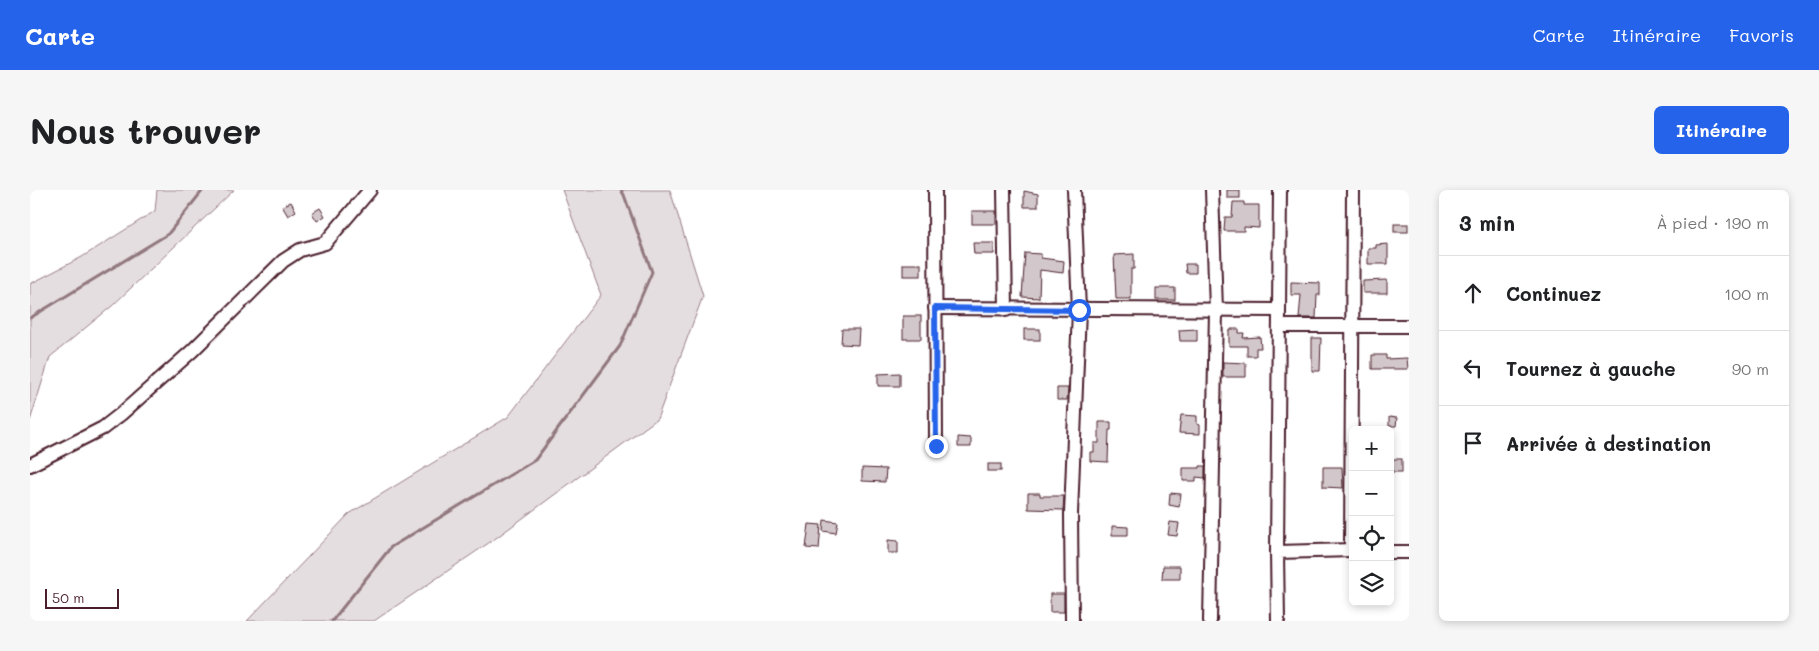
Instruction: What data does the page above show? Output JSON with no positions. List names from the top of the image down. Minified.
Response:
{"scale_bar":"50 m","page":{"header":"Carte","nav":["Carte","Itinéraire","Favoris"],"buttons":"Itinéraire","title":"Nous trouver","heading":["3 min","À pied · 190 m"],"list":[["Continuez","100 m"],["Tournez à gauche","90 m"],"Arrivée à destination"],"map_buttons":["+","−"],"scale":"50 m"}}
